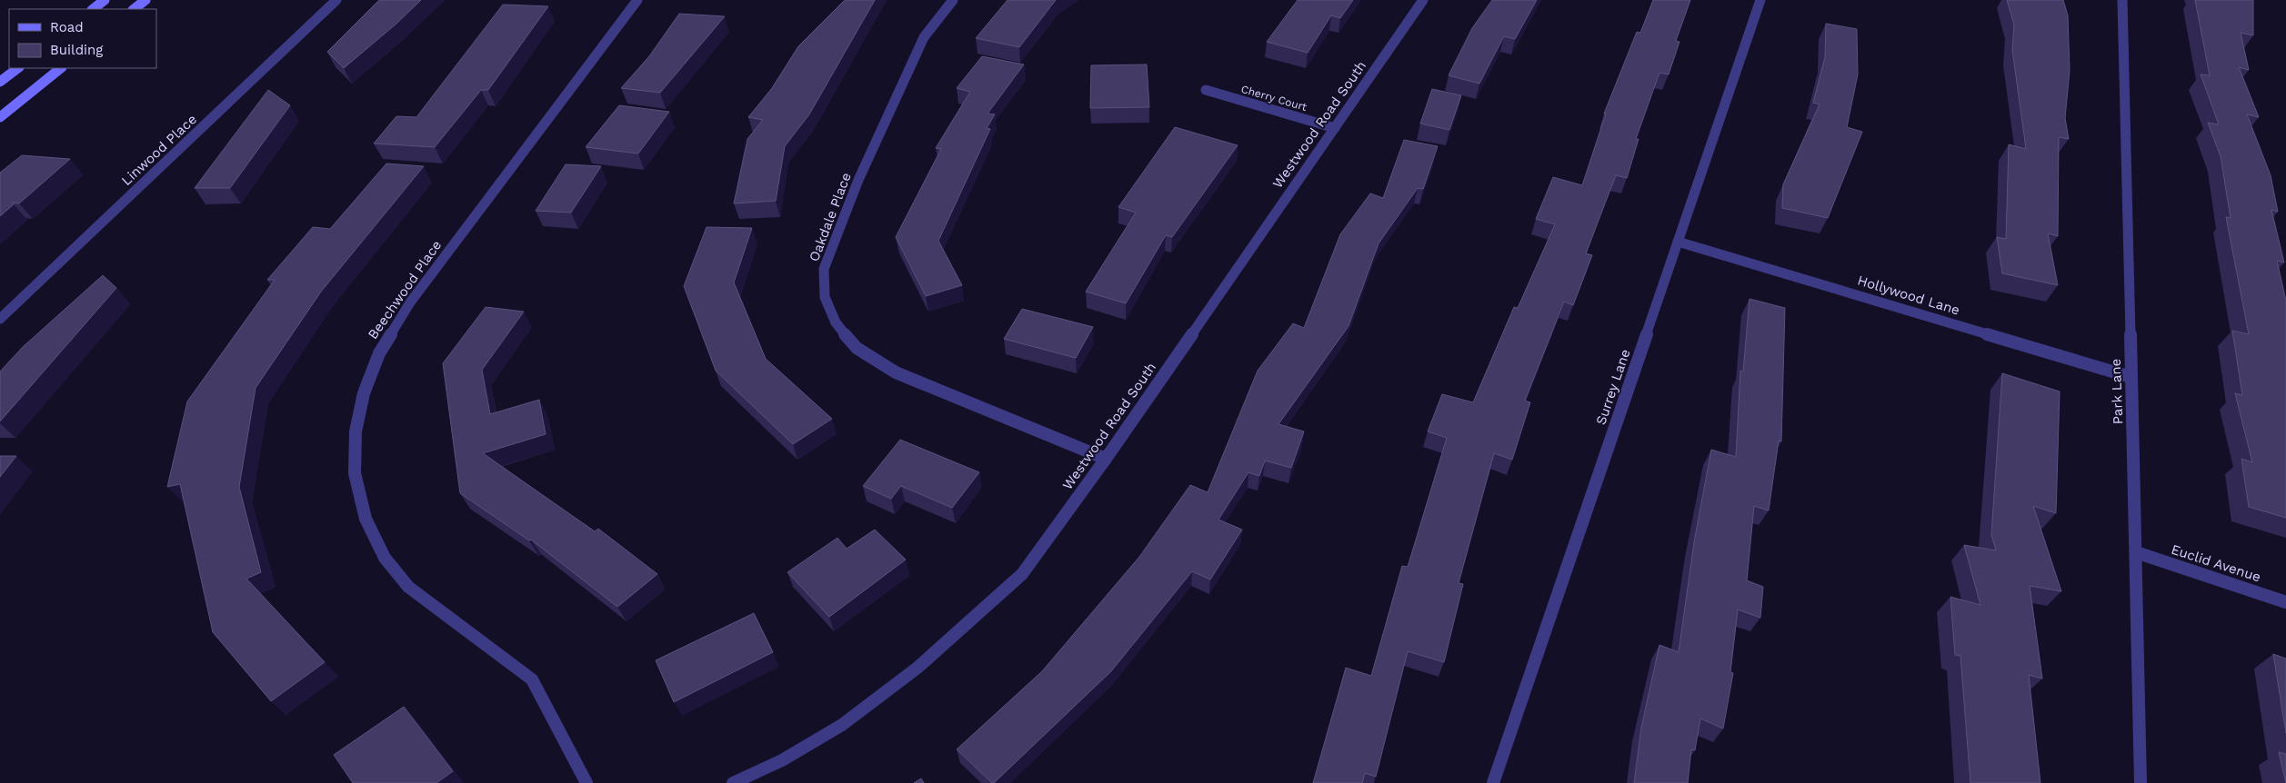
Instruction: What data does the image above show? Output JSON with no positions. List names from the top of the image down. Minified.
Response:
{"streets":{"street":["Cherry Court","Westwood Road South","Linwood Place","Oakdale Place","Beechwood Place","Hollywood Lane","Surrey Lane","Park Lane","Euclid Avenue"]},"crossings":[["Cherry Court","Westwood Road South"],["Westwood Road South","Oakdale Place"],["Hollywood Lane","Surrey Lane"],["Hollywood Lane","Park Lane"],["Park Lane","Euclid Avenue"]],"legend":["Road","Building"]}
